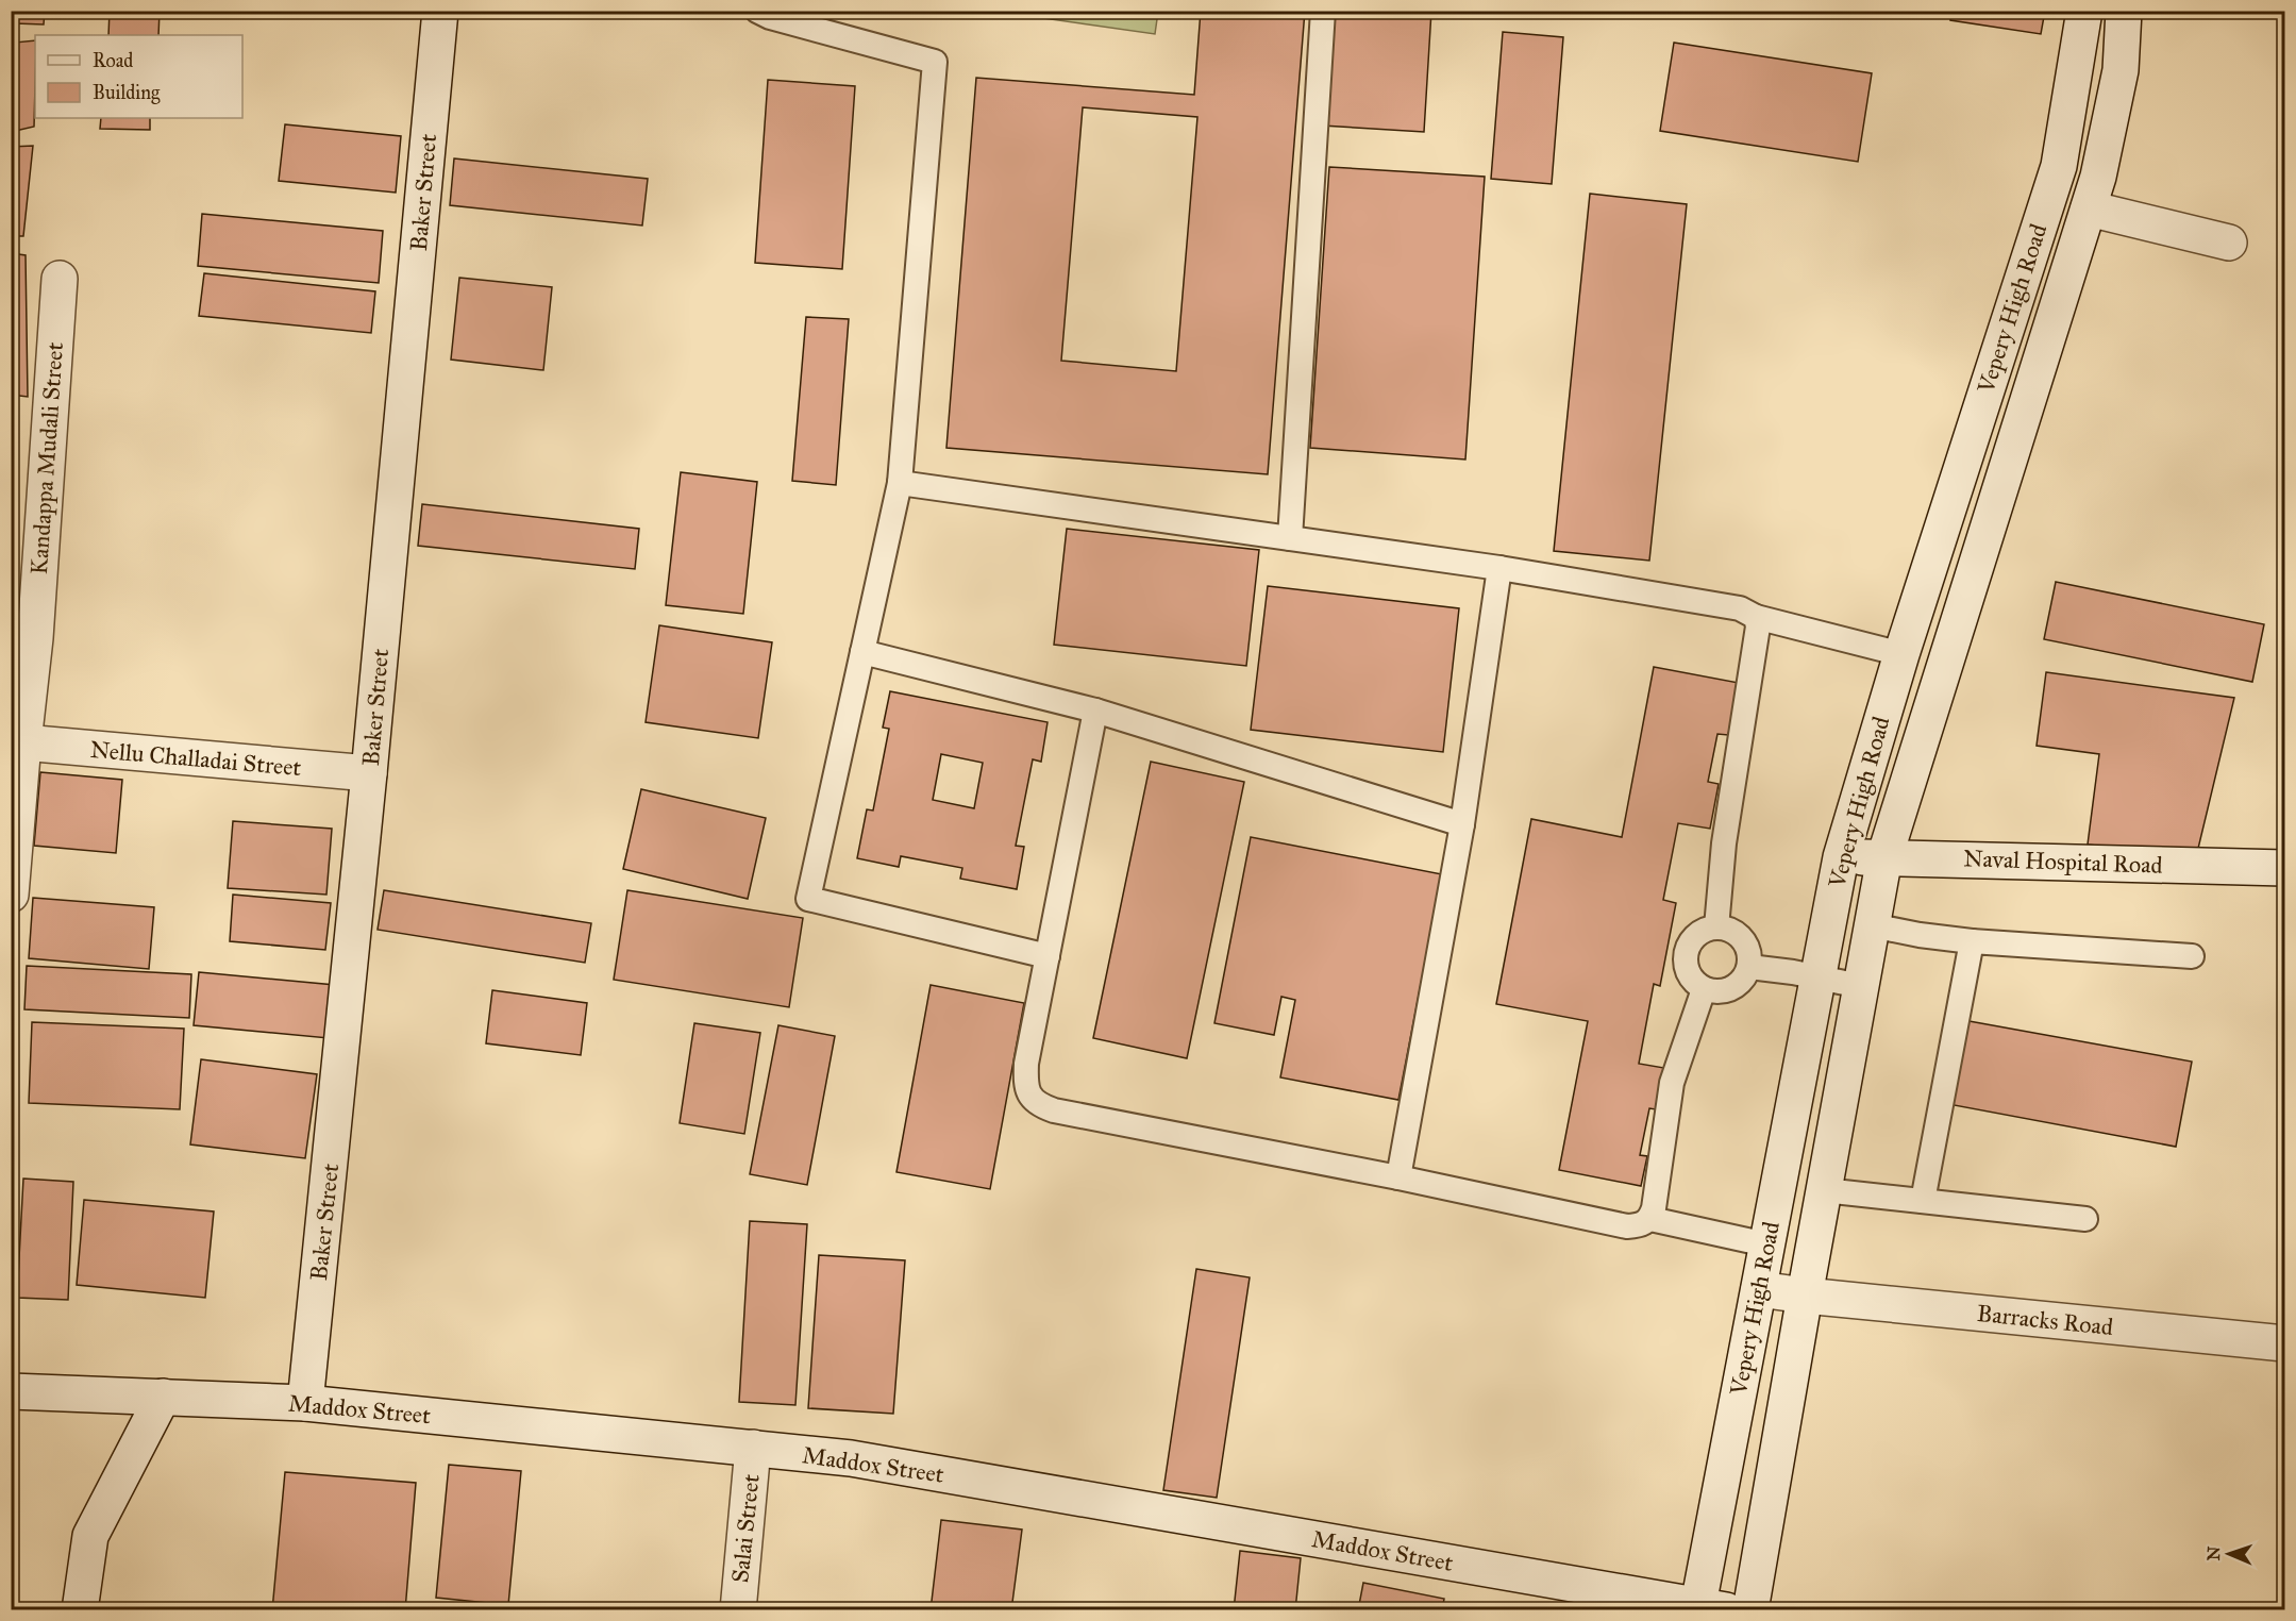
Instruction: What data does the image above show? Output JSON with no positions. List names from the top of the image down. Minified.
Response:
{"streets":{"street":["Baker Street","Vepery High Road","Kandappa Mudali Street","Nellu Challadai Street","Naval Hospital Road","Barracks Road","Maddox Street","Salai Street"]},"crossings":[["Baker Street","Nellu Challadai Street"],["Baker Street","Maddox Street"],["Vepery High Road","Naval Hospital Road"],["Vepery High Road","Barracks Road"],["Vepery High Road","Maddox Street"],["Kandappa Mudali Street","Nellu Challadai Street"],["Maddox Street","Salai Street"]],"legend":["Road","Building"],"north":"left"}
